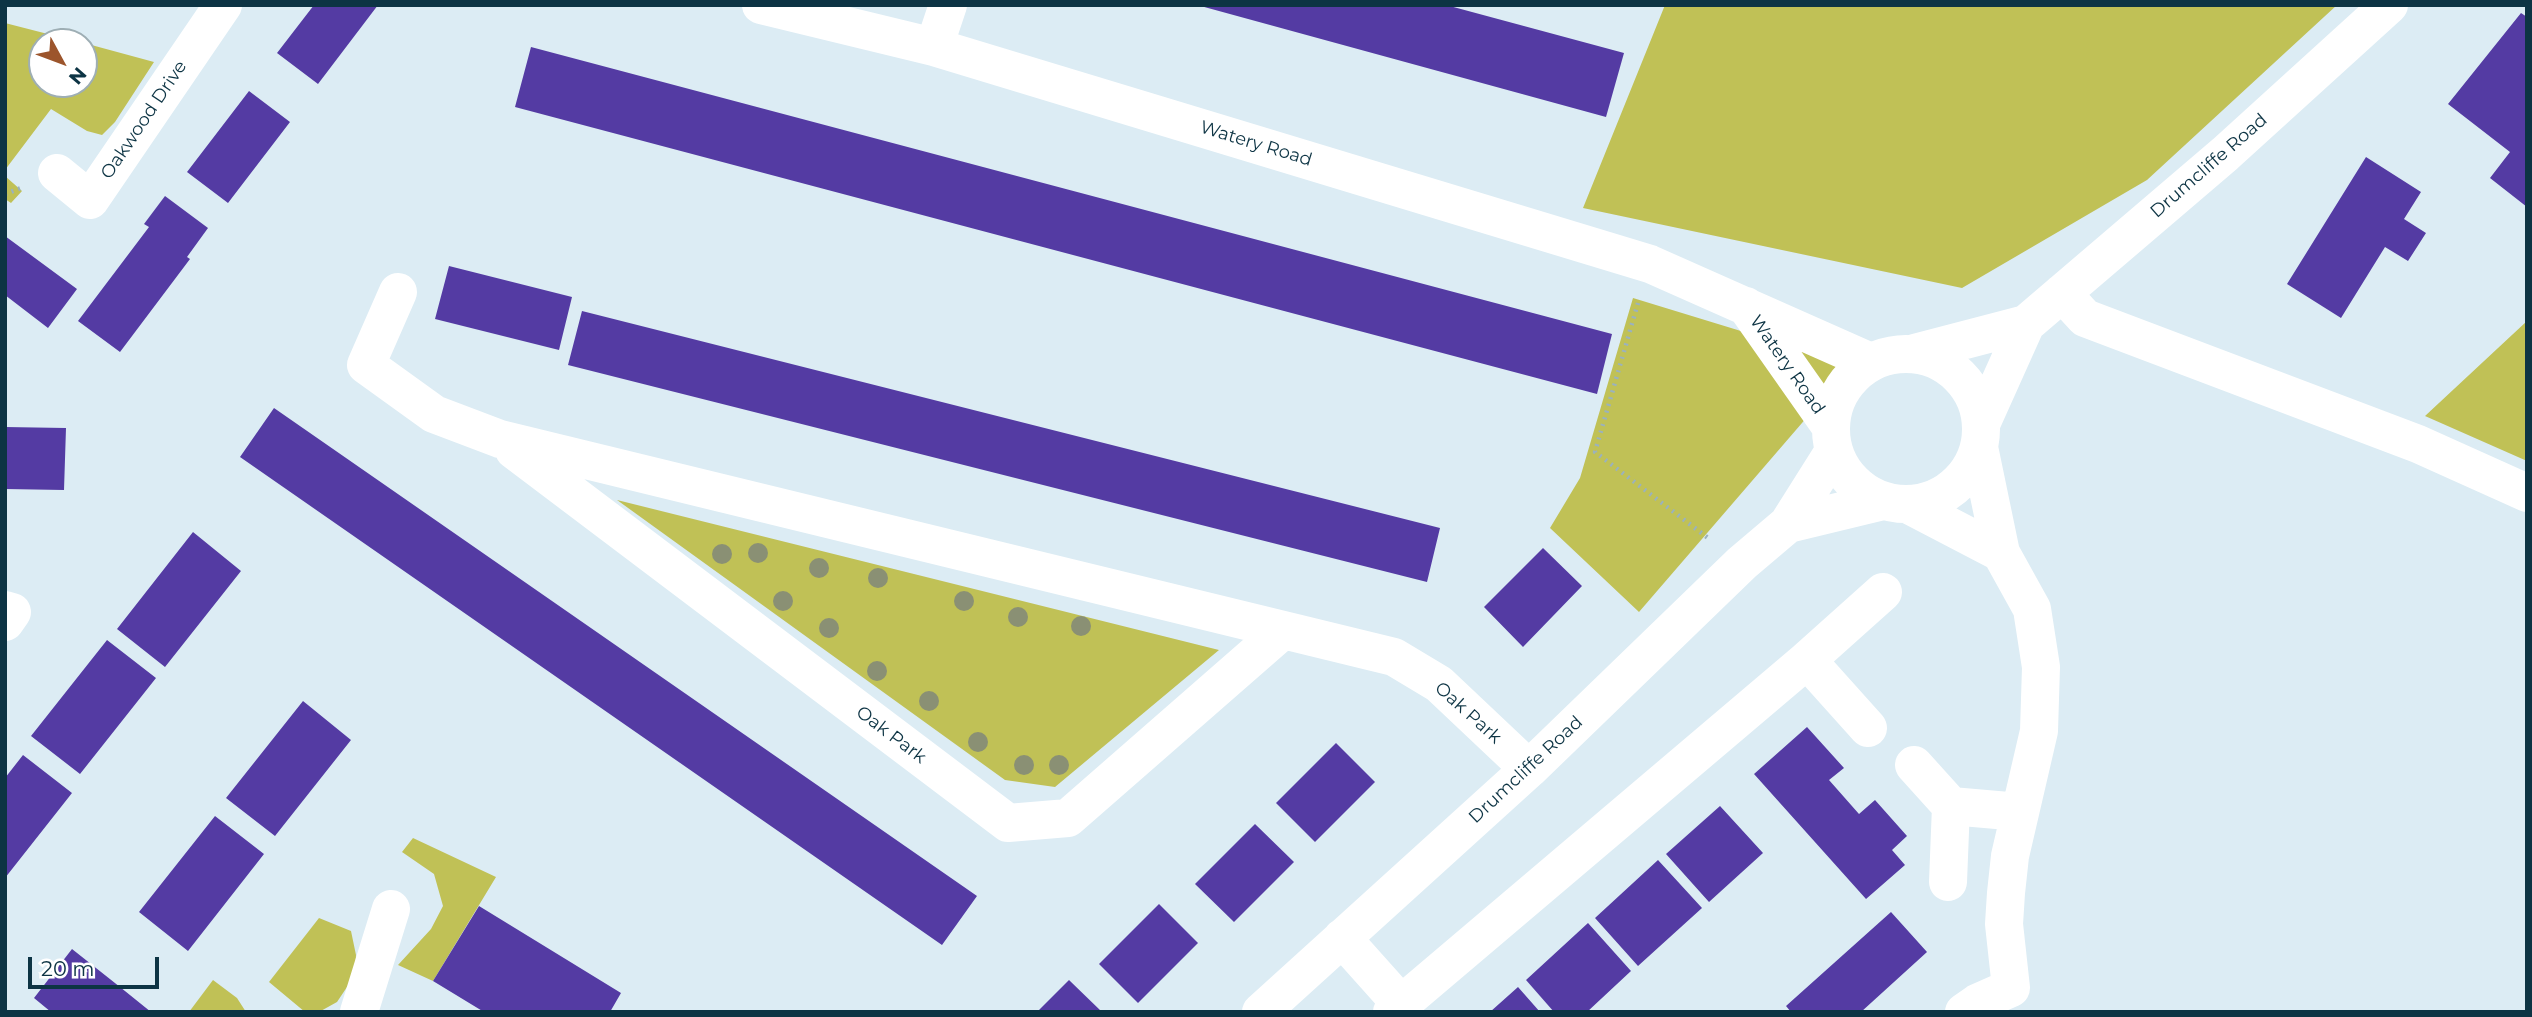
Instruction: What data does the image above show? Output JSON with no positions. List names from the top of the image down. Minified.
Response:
{"streets":{"street":["Oakwood Drive","Watery Road","Drumcliffe Road","Oak Park"]},"crossings":[["Watery Road","Drumcliffe Road"],["Drumcliffe Road","Oak Park"]],"scale_bar":"20 m","north":"bottom right"}
